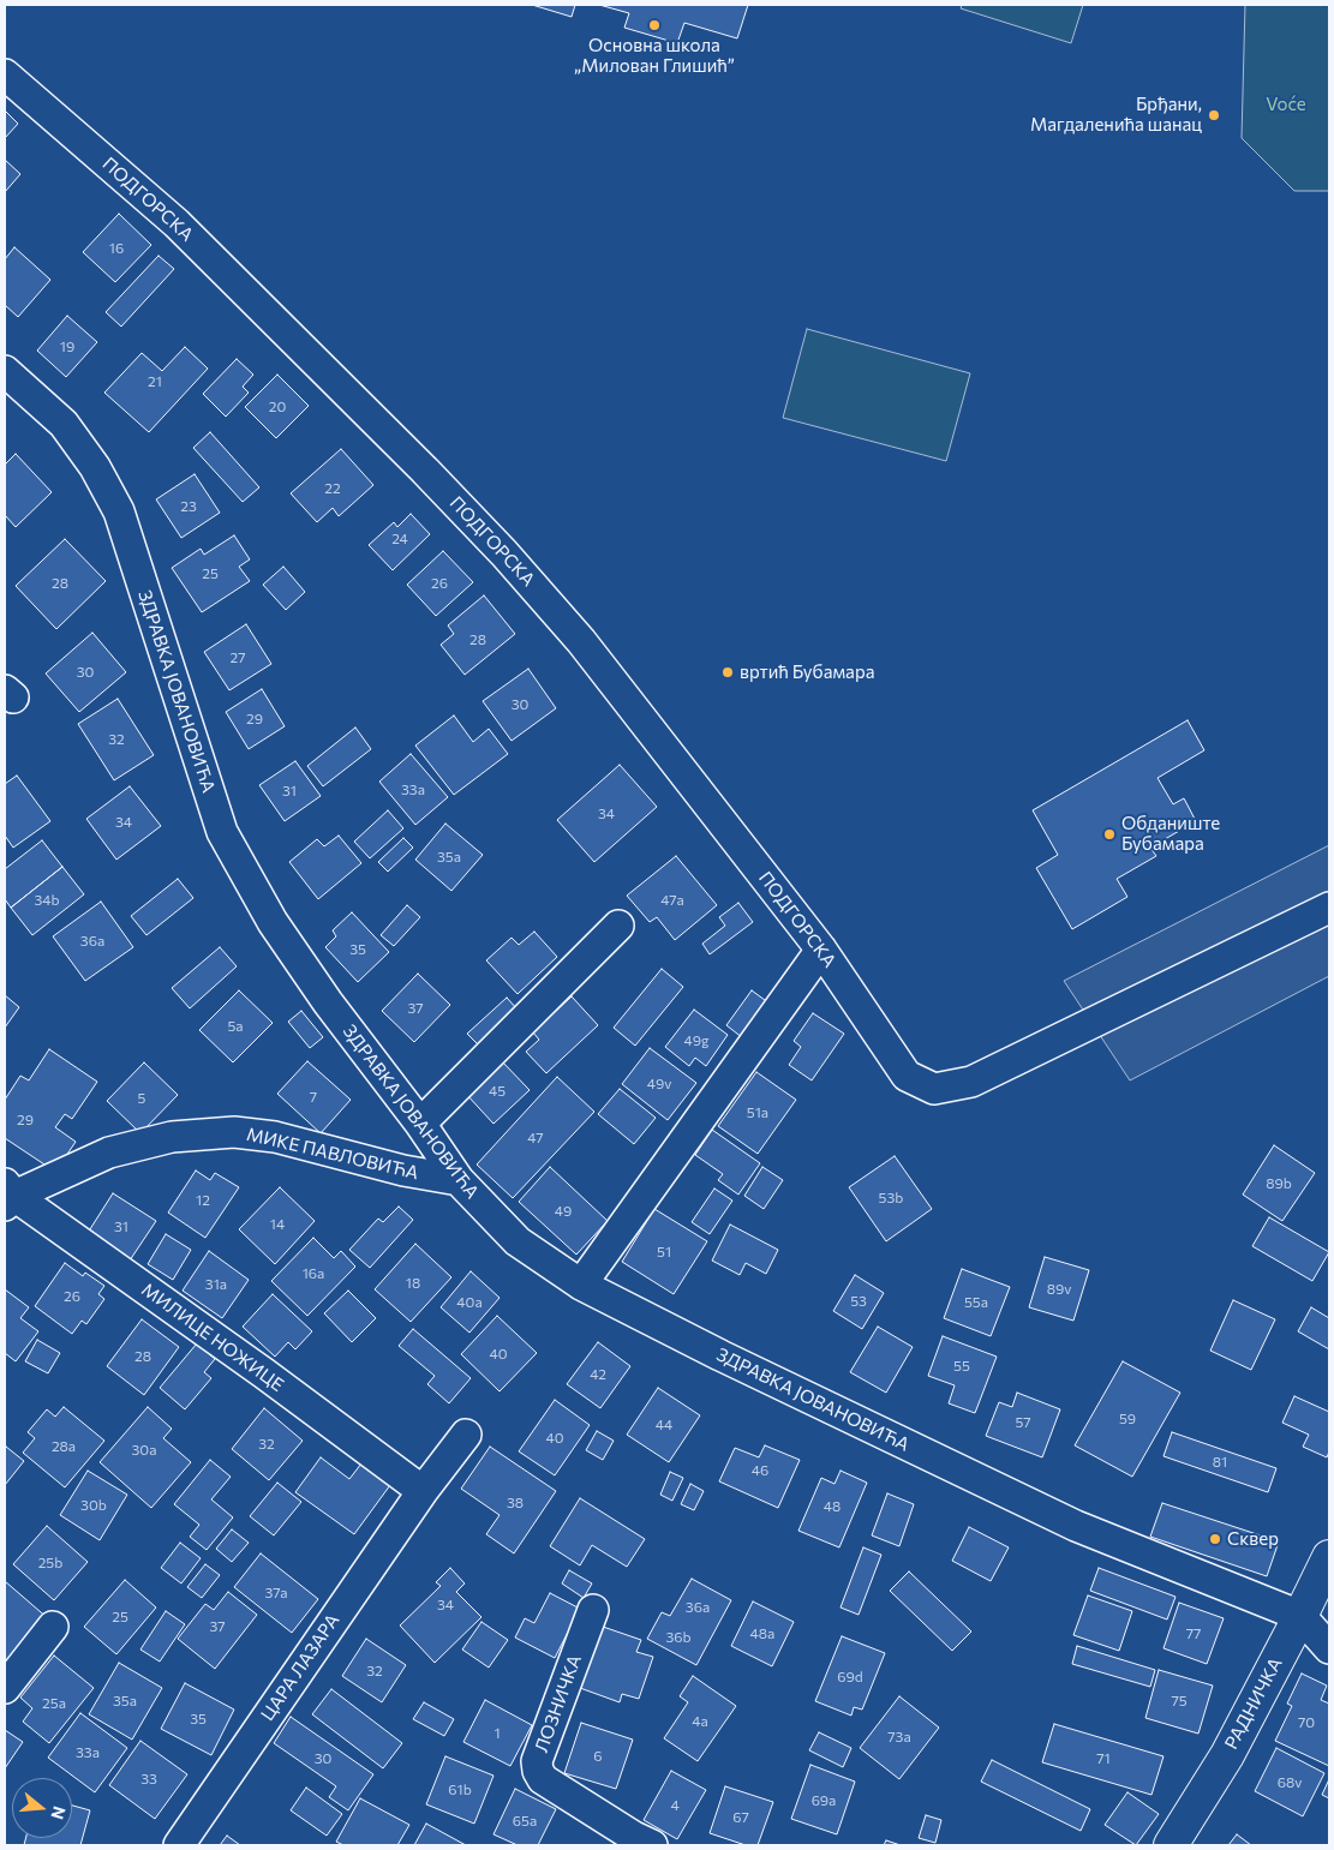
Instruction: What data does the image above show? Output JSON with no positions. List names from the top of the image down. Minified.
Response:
{"streets":{"street":["ПОДГОРСКА","ЗДРАВКА ЈОВАНОВИЋА","МИКЕ ПАВЛОВИЋА","МИЛИЦЕ НОЖИЦЕ","ЦАРА ЛАЗАРА","ЛОЗНИЧКА","РАДНИЧКА"]},"crossings":[["ЗДРАВКА ЈОВАНОВИЋА","МИКЕ ПАВЛОВИЋА"],["ЗДРАВКА ЈОВАНОВИЋА","РАДНИЧКА"],["МИКЕ ПАВЛОВИЋА","МИЛИЦЕ НОЖИЦЕ"],["МИЛИЦЕ НОЖИЦЕ","ЦАРА ЛАЗАРА"]],"parks":["Voće"],"places":["Основна школа „Милован Глишић”","Брђани, Магдаленића шанац","вртић Бубамара","Обданиште Бубамара","Сквер"],"house_numbers":["16","19","21","20","22","23","24","25","28","26","28","27","30","30","29","32","33a","31","34","34","35a","34b","47a","36a","35","37","5a","49g","49v","45","7","5","51a","29","47","89b","53b","12","49","14","31","51","16a","18","31a","89v","26","53","40a","55a","40","28","55","42","59","57","44","40","32","28a","30a","81","46","38","30b","48","25b","37a","34","36a","25","37","48a","77","36b","32","69d","35a","75","25a","35","4a","70","1","73a","33a","6","30","71","33","68v","61b","69a","4","67","65a"],"north":"right"}
